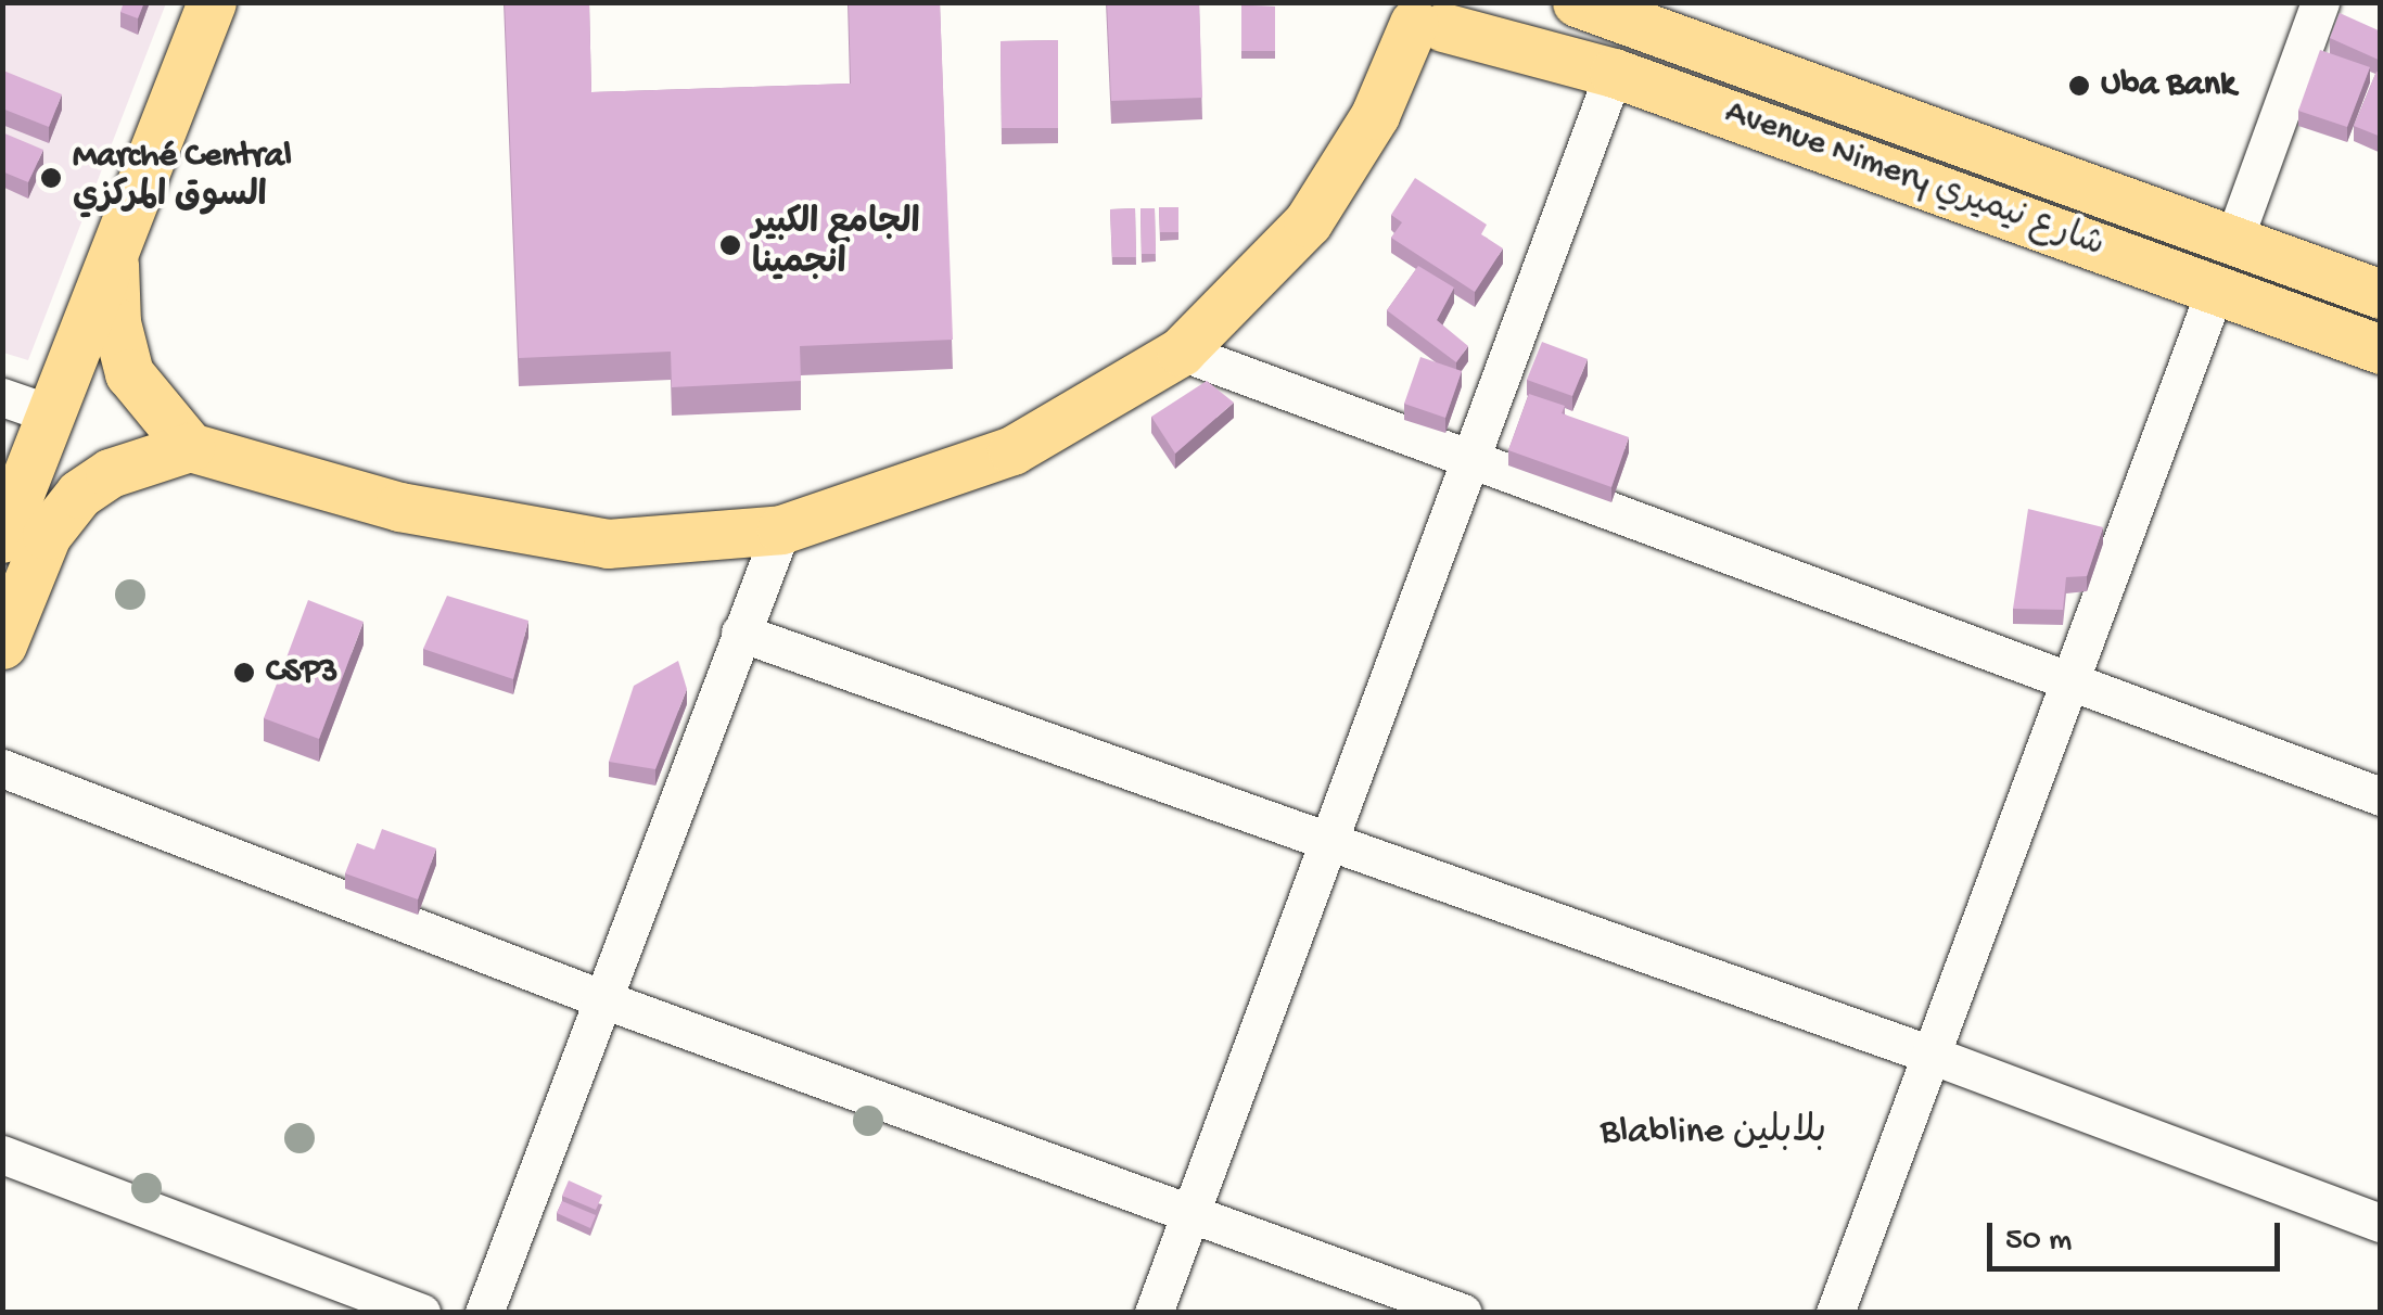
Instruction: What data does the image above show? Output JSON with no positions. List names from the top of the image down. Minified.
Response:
{"streets":{"main road":["Avenue Nimery شارع نيميري"]},"districts":["Blabline بلابلين"],"places":["Uba Bank","Marché Central السوق المركزي","الجامع الكبير انجمينا","CSP3"],"scale_bar":"50 m"}
